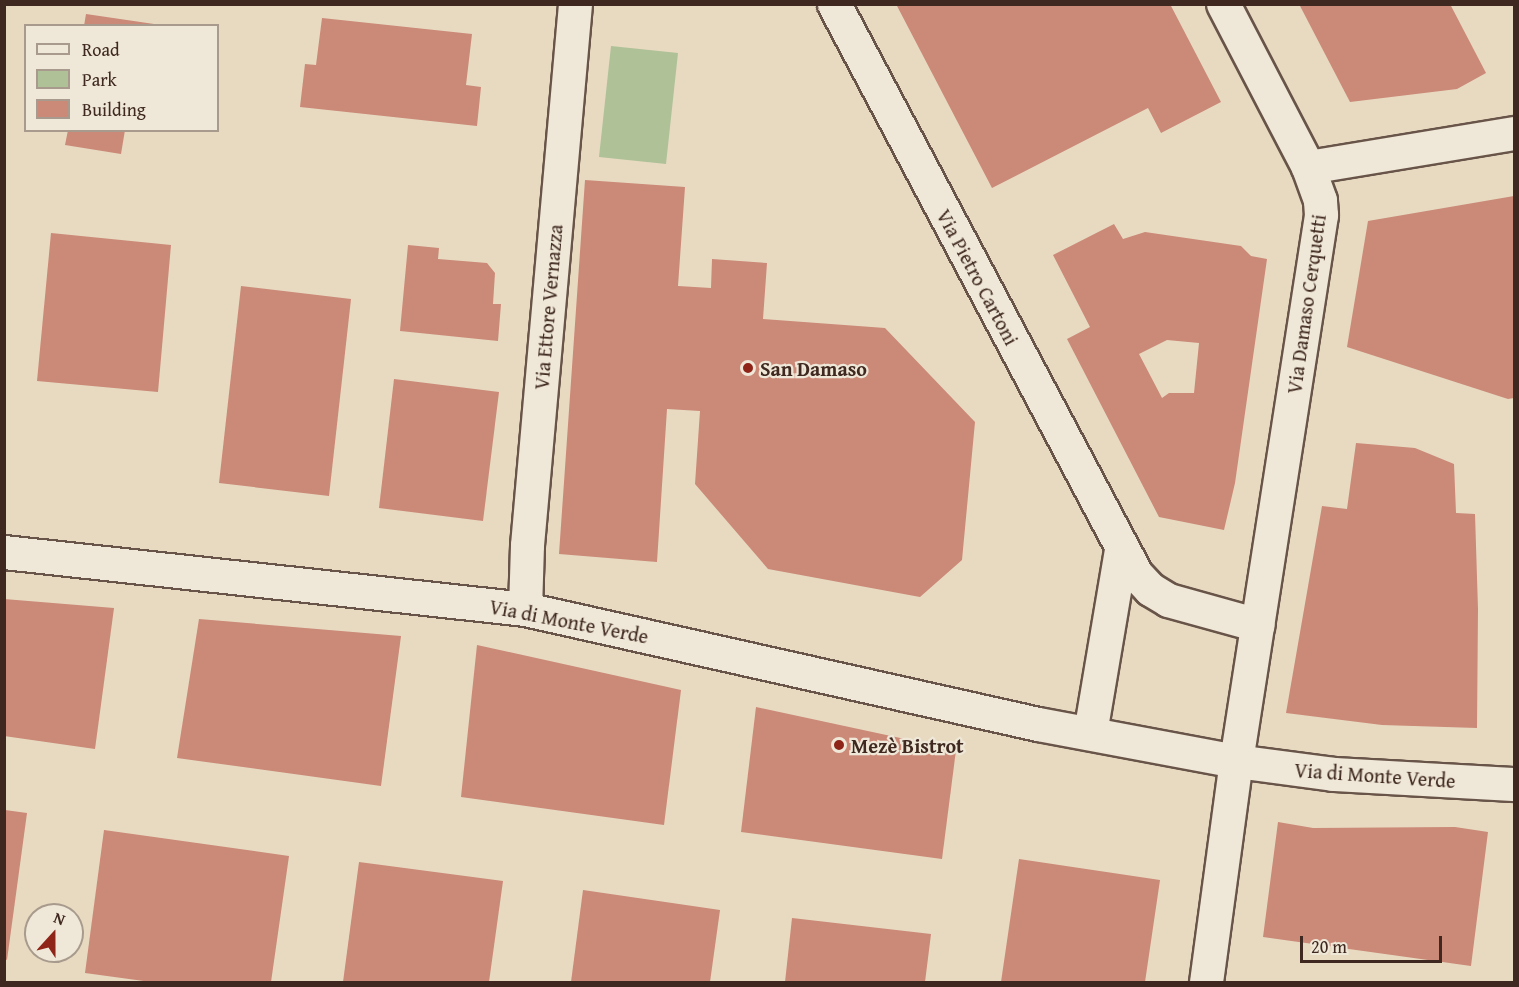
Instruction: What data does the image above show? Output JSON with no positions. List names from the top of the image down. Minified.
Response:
{"streets":{"street":["Via Pietro Cartoni","Via Damaso Cerquetti","Via Ettore Vernazza","Via di Monte Verde"]},"crossings":[["Via Pietro Cartoni","Via Damaso Cerquetti"],["Via Damaso Cerquetti","Via di Monte Verde"],["Via Ettore Vernazza","Via di Monte Verde"]],"places":["San Damaso","Mezè Bistrot"],"legend":["Road","Park","Building"],"scale_bar":"20 m","north":"top"}
